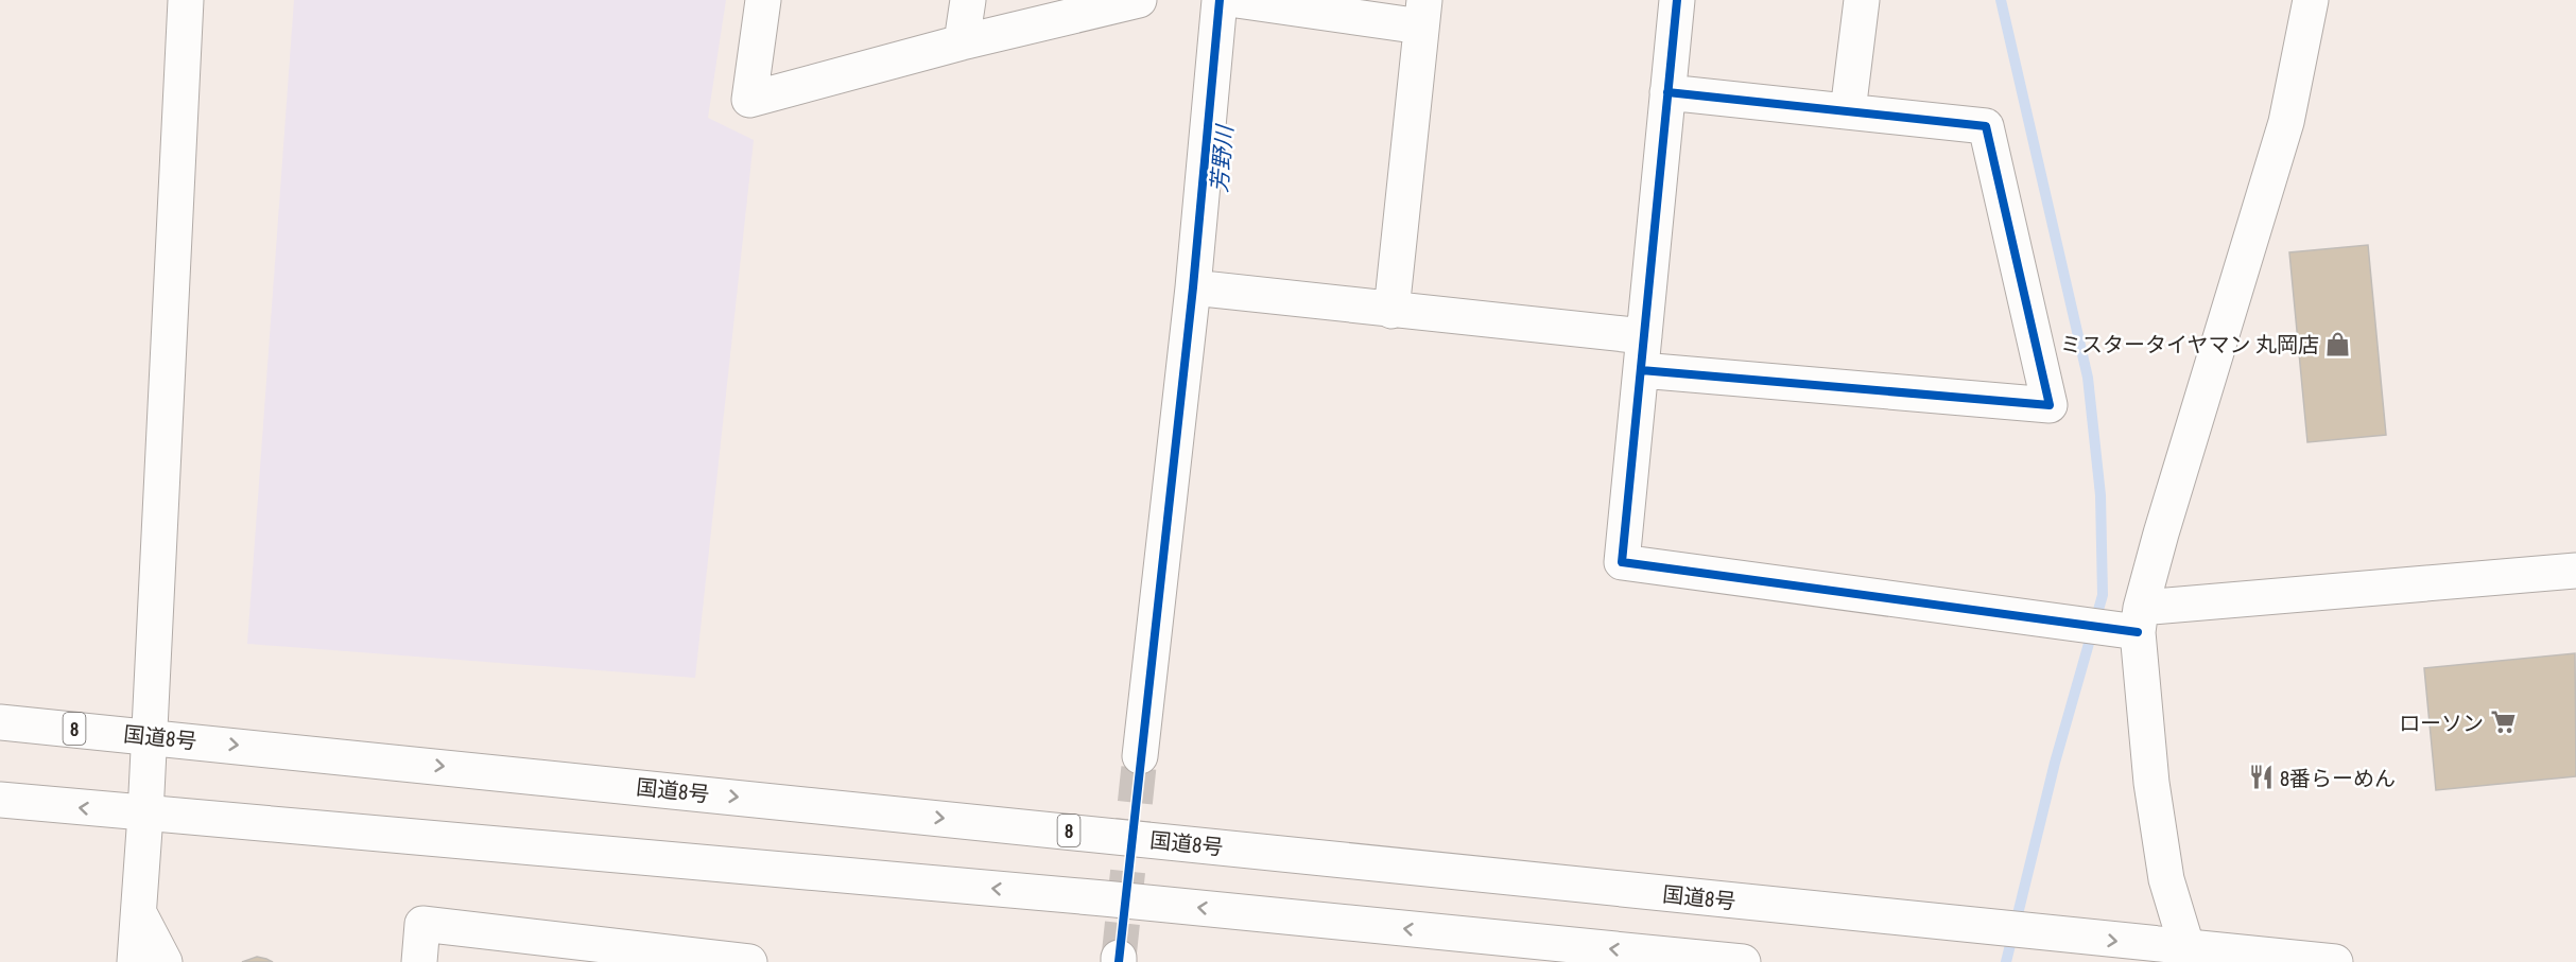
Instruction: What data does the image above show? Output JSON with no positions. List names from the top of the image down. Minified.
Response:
{"streets":{"main road":["8","国道8号"]},"water":["芳野川"],"places":{"shop":["ミスタータイヤマン 丸岡店"],"supermarket":["ローソン"],"restaurant":["8番らーめん"]}}
